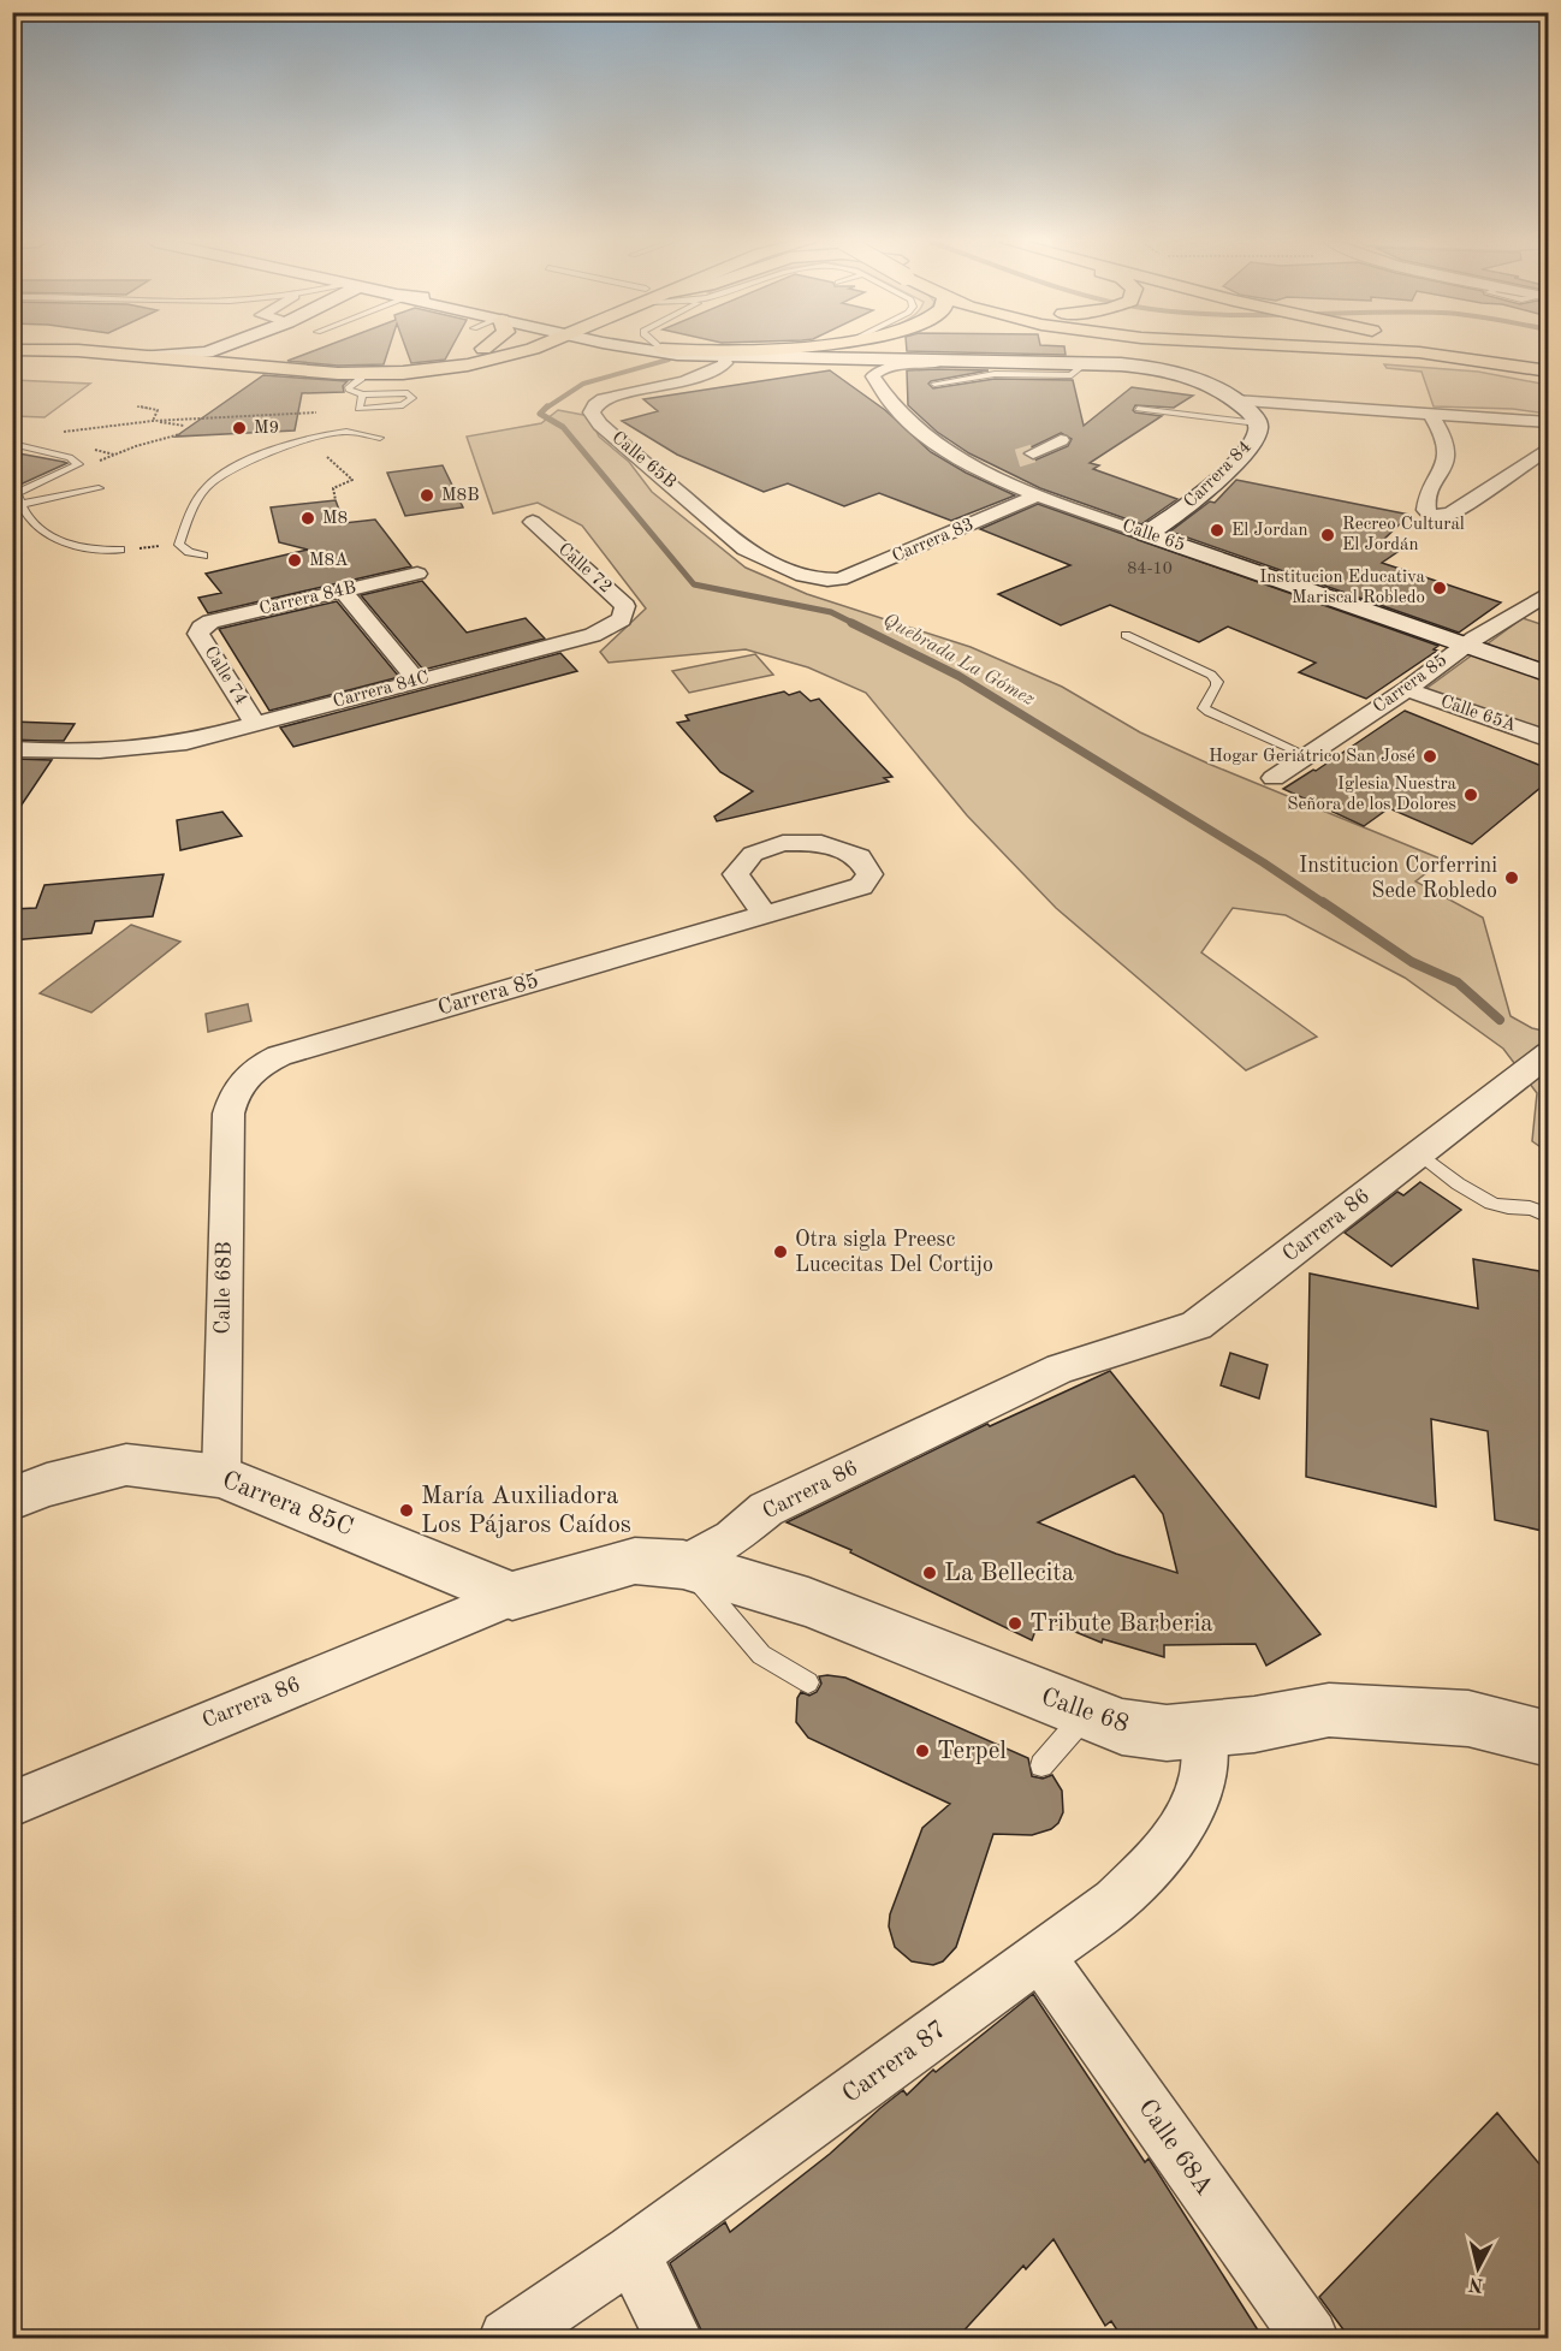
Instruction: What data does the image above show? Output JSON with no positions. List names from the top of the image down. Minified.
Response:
{"streets":{"main road":["Carrera 84","Calle 65","Carrera 86","Carrera 85C","Calle 68"],"street":["Calle 65B","Carrera 83","Calle 72","Carrera 84B","Calle 74","Carrera 85","Carrera 84C","Calle 65A","Calle 68B","Carrera 87","Calle 68A"]},"crossings":[["Calle 65B","Carrera 84"],["Calle 65B","Carrera 83"],["Carrera 84","Calle 65"],["Calle 65","Carrera 83"],["Calle 65","Carrera 85"],["Calle 72","Carrera 84C"],["Carrera 84B","Calle 74"],["Calle 74","Carrera 84C"],["Carrera 85","Calle 65A"],["Carrera 85","Calle 68B"],["Carrera 86","Carrera 85C"],["Carrera 86","Calle 68"],["Calle 68B","Carrera 85C"],["Calle 68","Carrera 87"],["Carrera 87","Calle 68A"]],"water":["Quebrada La Gómez"],"places":["M9","M8B","M8","El Jordan","Recreo Cultural El Jordán","M8A","Institucion Educativa Mariscal Robledo","Hogar Geriátrico San José","Iglesia Nuestra Señora de los Dolores","Institucion Corferrini Sede Robledo","Otra sigla Preesc Lucecitas Del Cortijo","María Auxiliadora Los Pájaros Caídos","La Bellecita","Tribute Barberia","Terpel"],"house_numbers":["84-10"],"north":"bottom"}
